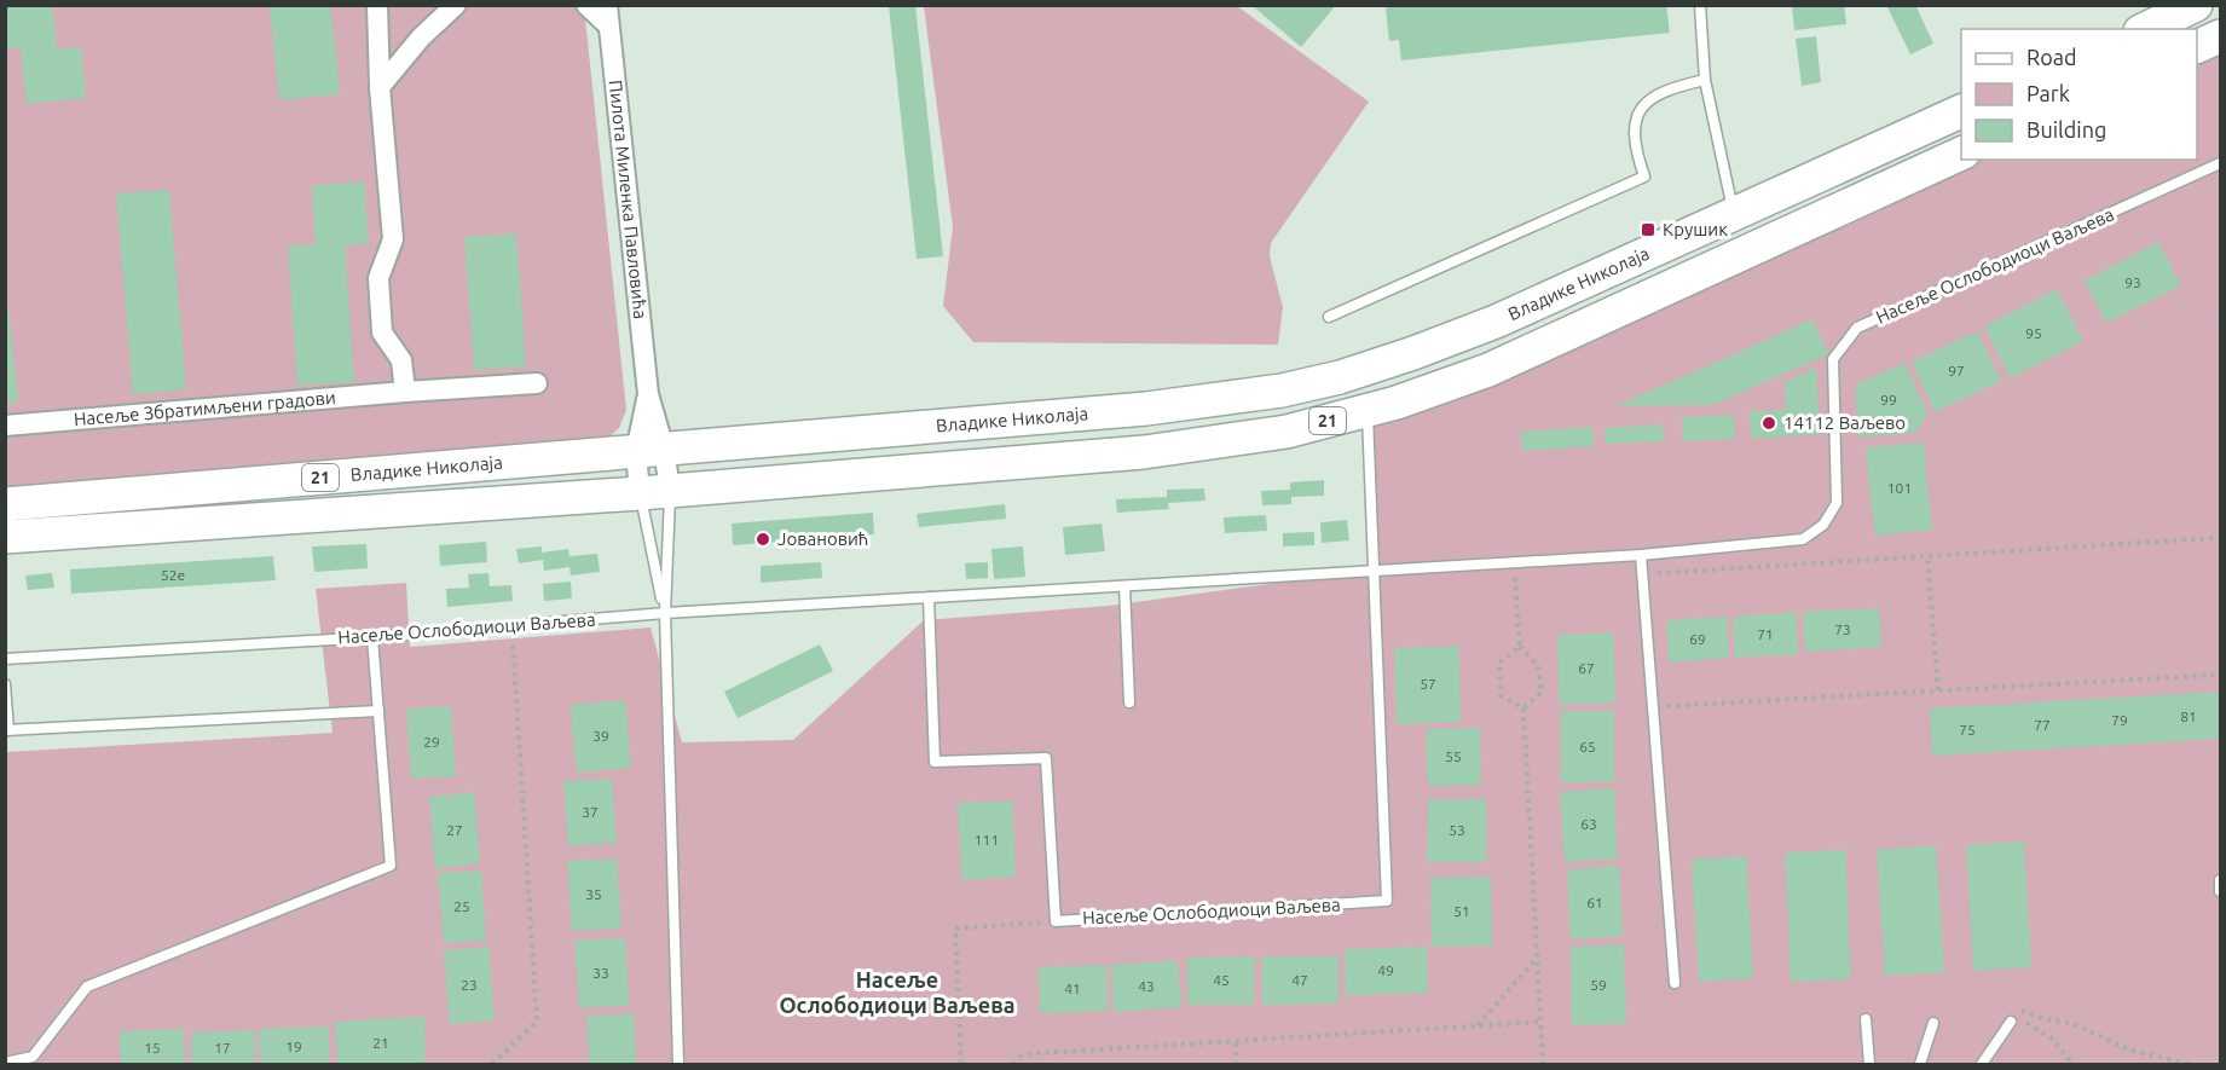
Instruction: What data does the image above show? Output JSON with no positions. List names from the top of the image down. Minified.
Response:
{"streets":{"main road":["Владике Николаја","21"],"street":["Пилота Миленка Павловића","Насеље Збратимљени градови"],"lane":["Насеље Ослободиоци Ваљева"]},"crossings":[["Насеље Ослободиоци Ваљева","Владике Николаја"]],"districts":["Насеље Ослободиоци Ваљева"],"places":{"transit":["Крушик"],"other":["14112 Ваљево","Јовановић"]},"house_numbers":["93","95","97","99","101","52e","73","71","69","67","57","81","79","77","75","39","29","65","55","37","63","27","53","111","35","61","25","51","49","33","45","47","23","59","43","41","21","19","15","17"],"legend":["Road","Park","Building"]}
